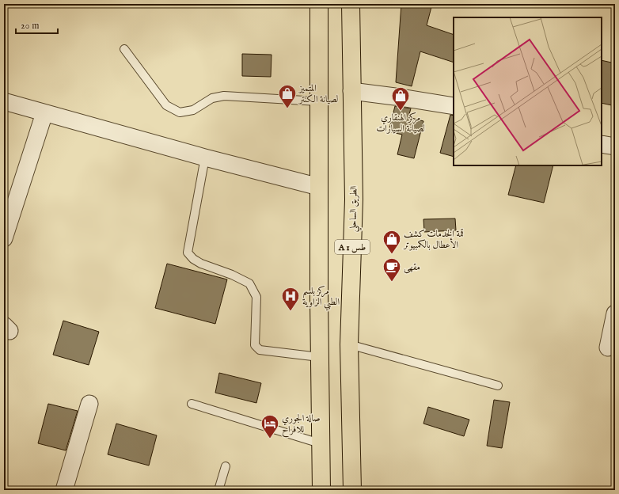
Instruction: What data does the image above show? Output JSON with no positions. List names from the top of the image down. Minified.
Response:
{"streets":{"highway":["الطريق الساحلي","A 1 طس"]},"places":{"shop":["المتميز لصيانة الكنتر","مركز الهنقاري لصيانة السيارات","قمة الخدمات كشف الأعطال بالكمبيوتر"],"cafe":["مقهى"],"hospital":["مركز بلسم الطبي الزاوية"],"hotel":["صالة الجوري للافراح"]},"scale_bar":"20 m"}
